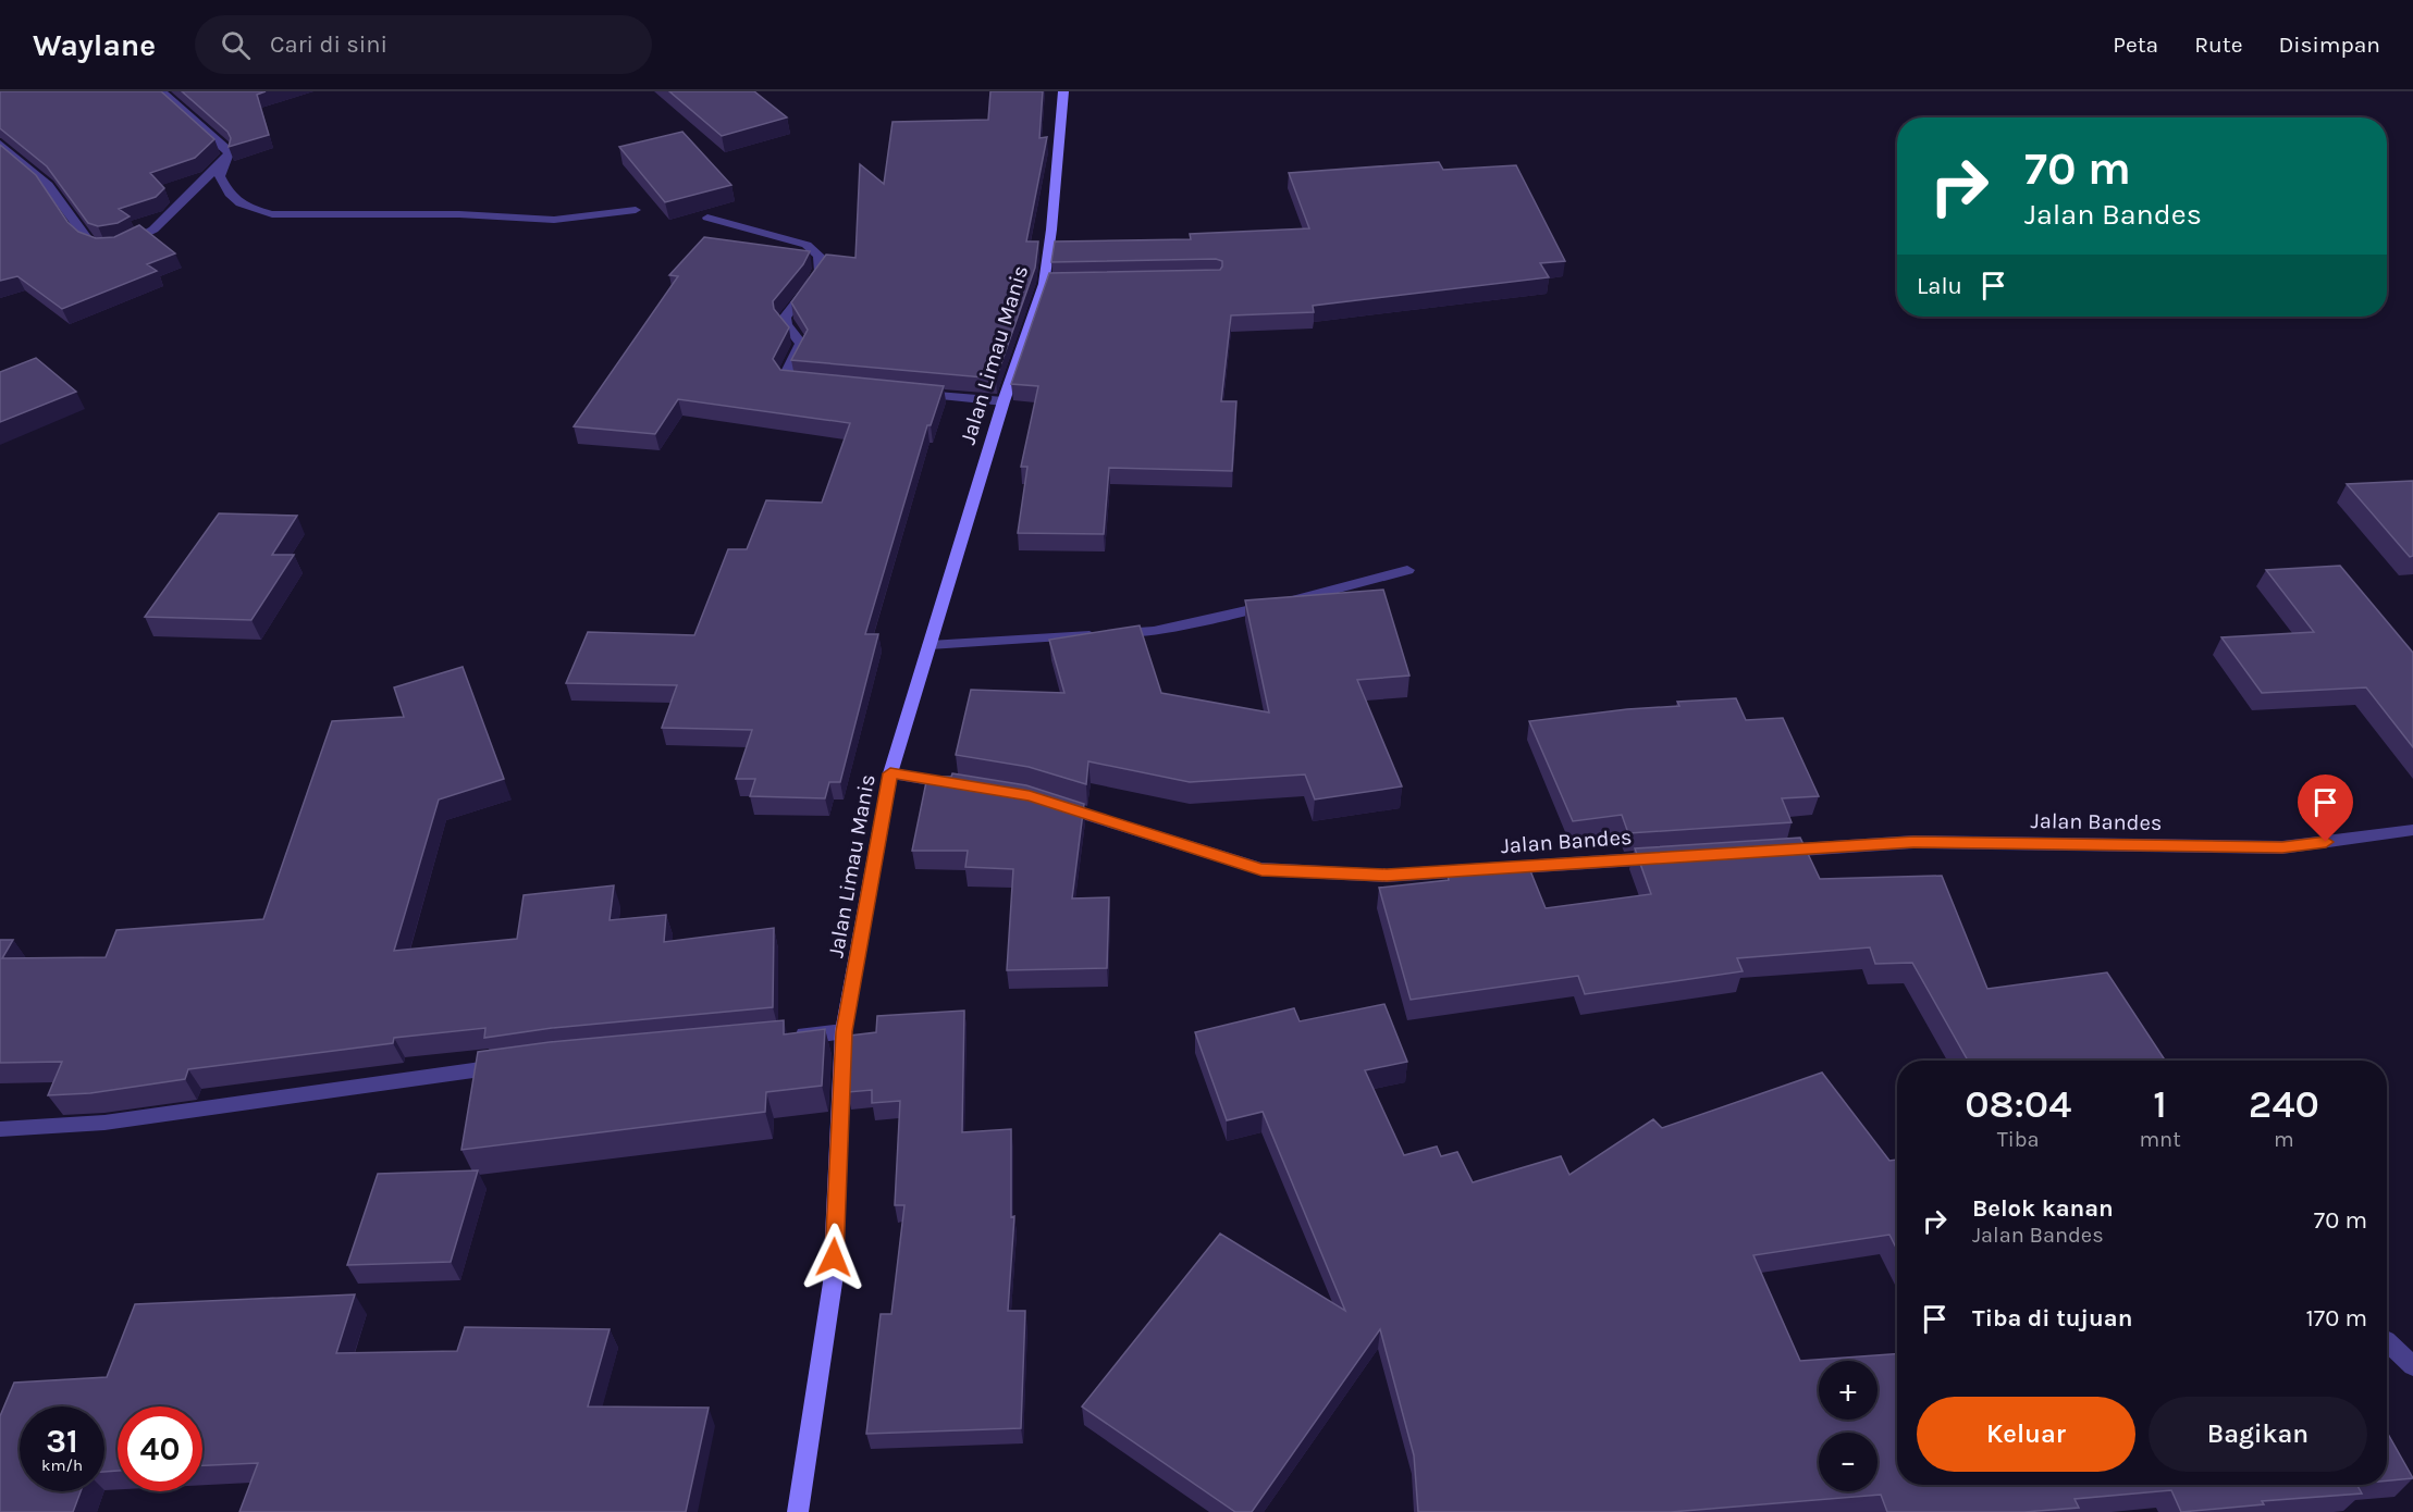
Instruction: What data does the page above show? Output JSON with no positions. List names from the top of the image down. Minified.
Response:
{"streets":{"street":["Jalan Limau Manis","Jalan Bandes"]},"page":{"header":"Waylane","search":"Cari di sini","nav":["Peta","Rute","Disimpan"],"turn":["70 m","Jalan Bandes"],"then":"Lalu","eta":["08:04","Tiba","1","mnt","240","m"],"list":[{"name":"Belok kanan","note":"Jalan Bandes","value":"70 m"},{"name":"Tiba di tujuan","value":"170 m"}],"map_buttons":["+","−"],"buttons":["Keluar","Bagikan"],"speed":"31 km/h","limit":"40"}}
